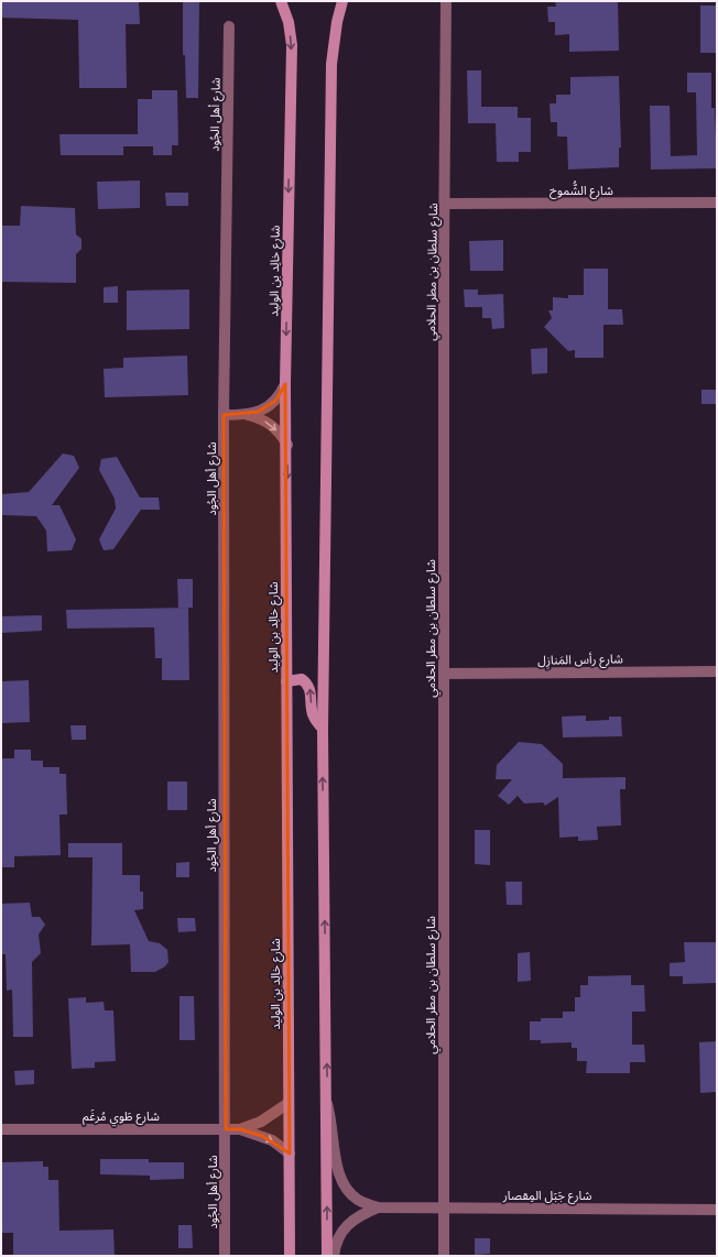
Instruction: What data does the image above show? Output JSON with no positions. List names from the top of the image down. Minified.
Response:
{"streets":{"street":["شارع أهل الجُود","شارع الشُّموخ","شارع خالِد بن الوليد","شارع سلطان بن مطر الحلامي","شارع رأس المَنازِل","شارع طَوي مُرغَم","شارع جَبَل المِقصار"]},"crossings":[["شارع أهل الجُود","شارع طَوي مُرغَم"],["شارع الشُّموخ","شارع سلطان بن مطر الحلامي"],["شارع خالِد بن الوليد","شارع طَوي مُرغَم"],["شارع سلطان بن مطر الحلامي","شارع رأس المَنازِل"],["شارع سلطان بن مطر الحلامي","شارع جَبَل المِقصار"]]}
